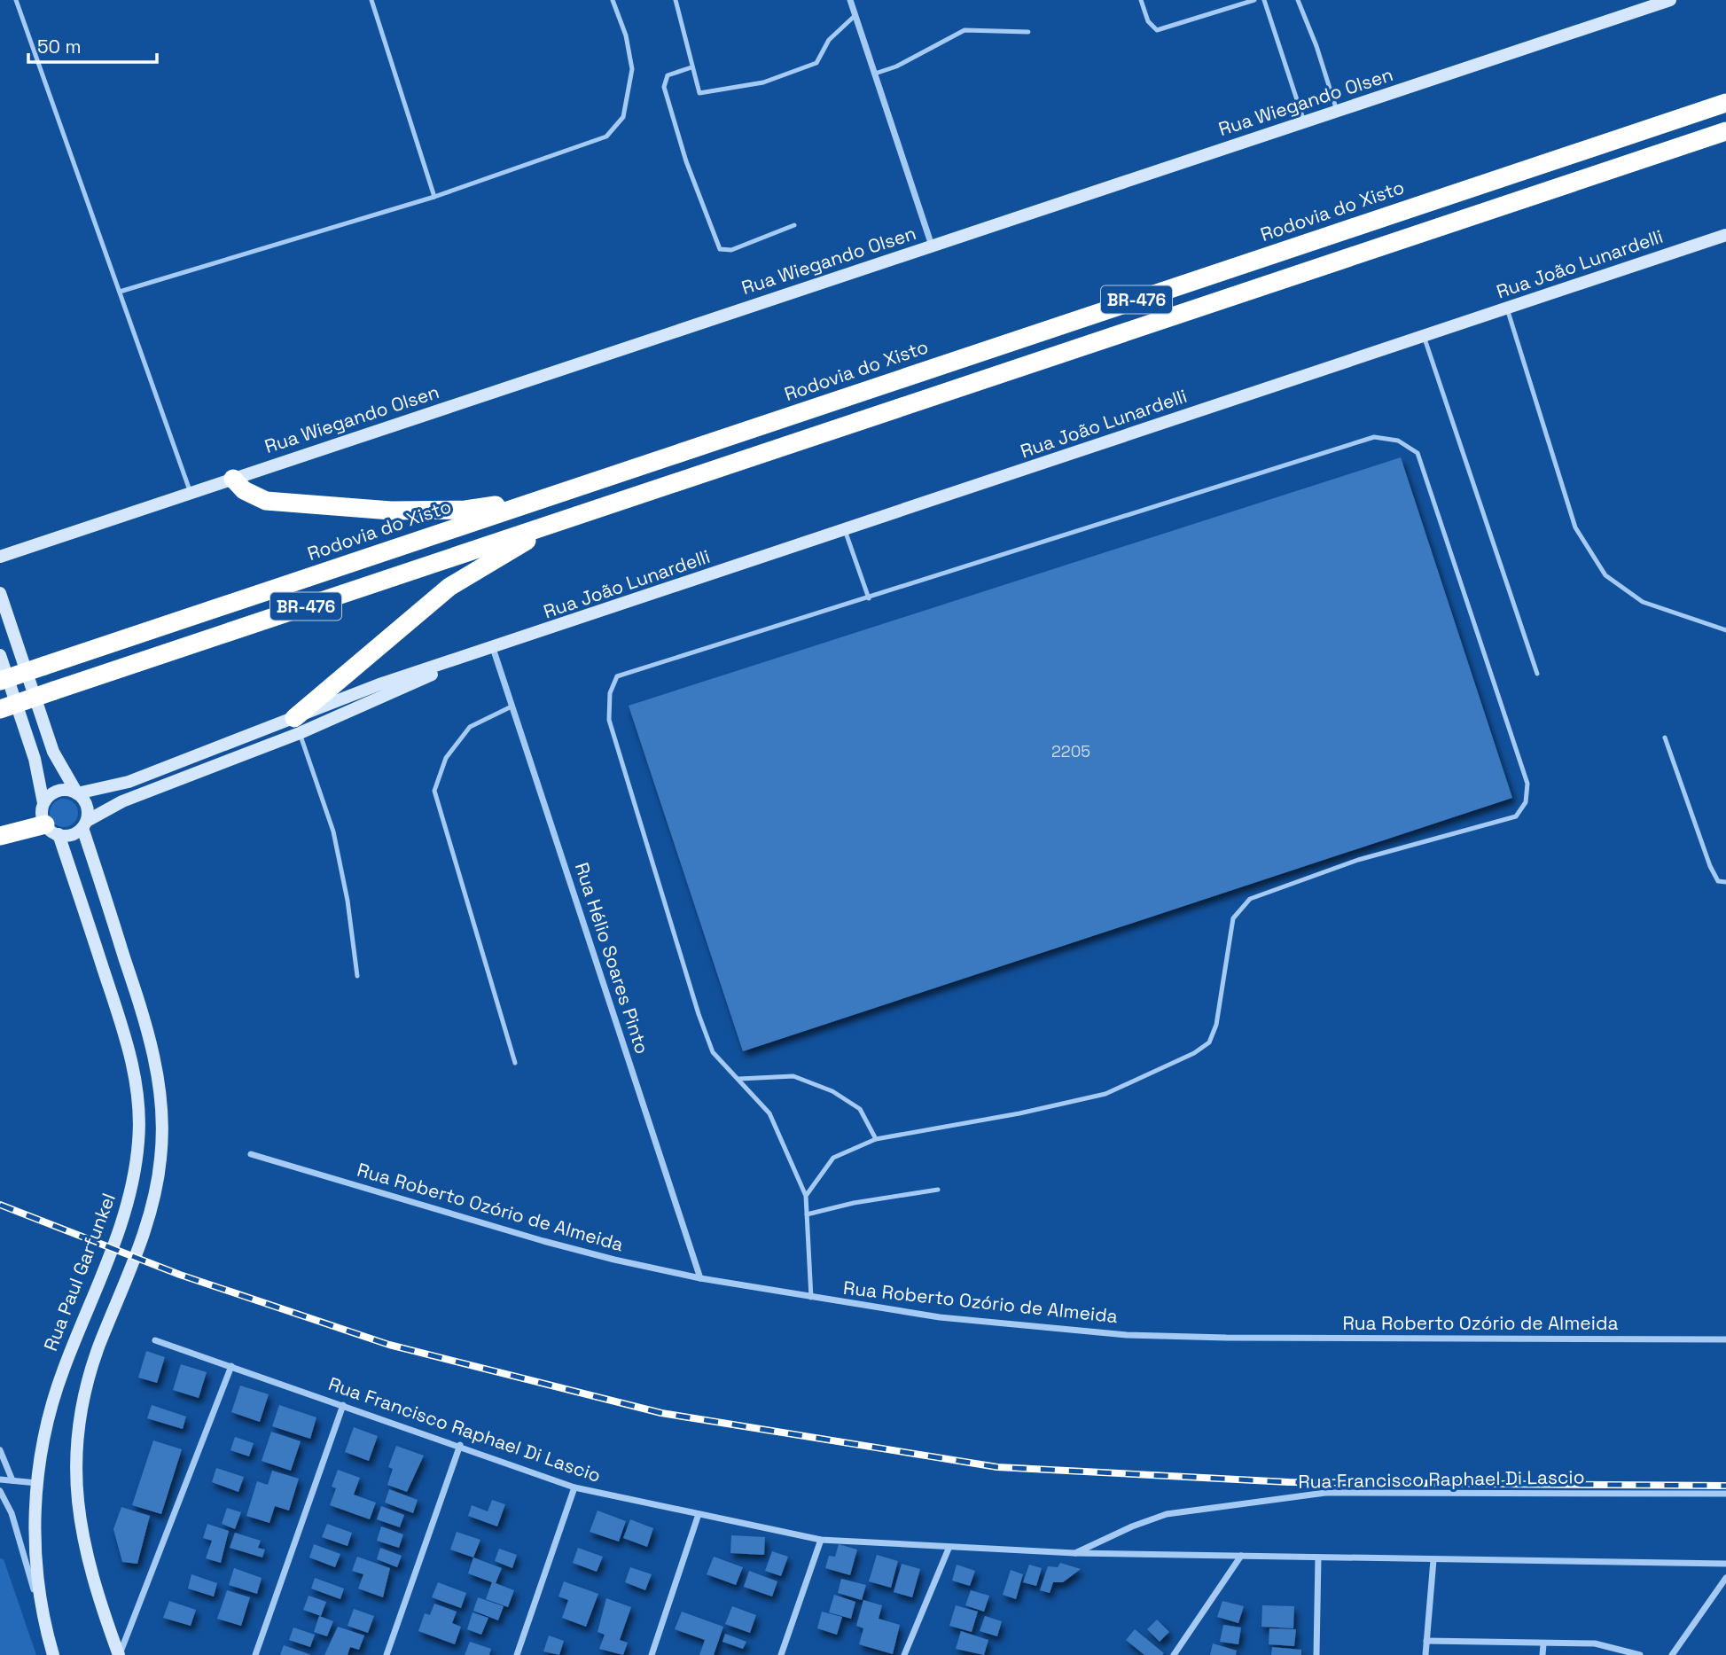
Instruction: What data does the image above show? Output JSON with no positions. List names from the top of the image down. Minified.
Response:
{"streets":{"highway":["Rodovia do Xisto","BR-476"],"main road":["Rua Wiegando Olsen","Rua João Lunardelli","Rua Paul Garfunkel"],"street":["Rua Hélio Soares Pinto","Rua Roberto Ozório de Almeida","Rua Francisco Raphael Di Lascio"]},"crossings":[["Rua João Lunardelli","Rua Hélio Soares Pinto"],["Rua João Lunardelli","Rua Paul Garfunkel"],["Rua Hélio Soares Pinto","Rua Roberto Ozório de Almeida"]],"house_numbers":["2205"],"scale_bar":"50 m"}
